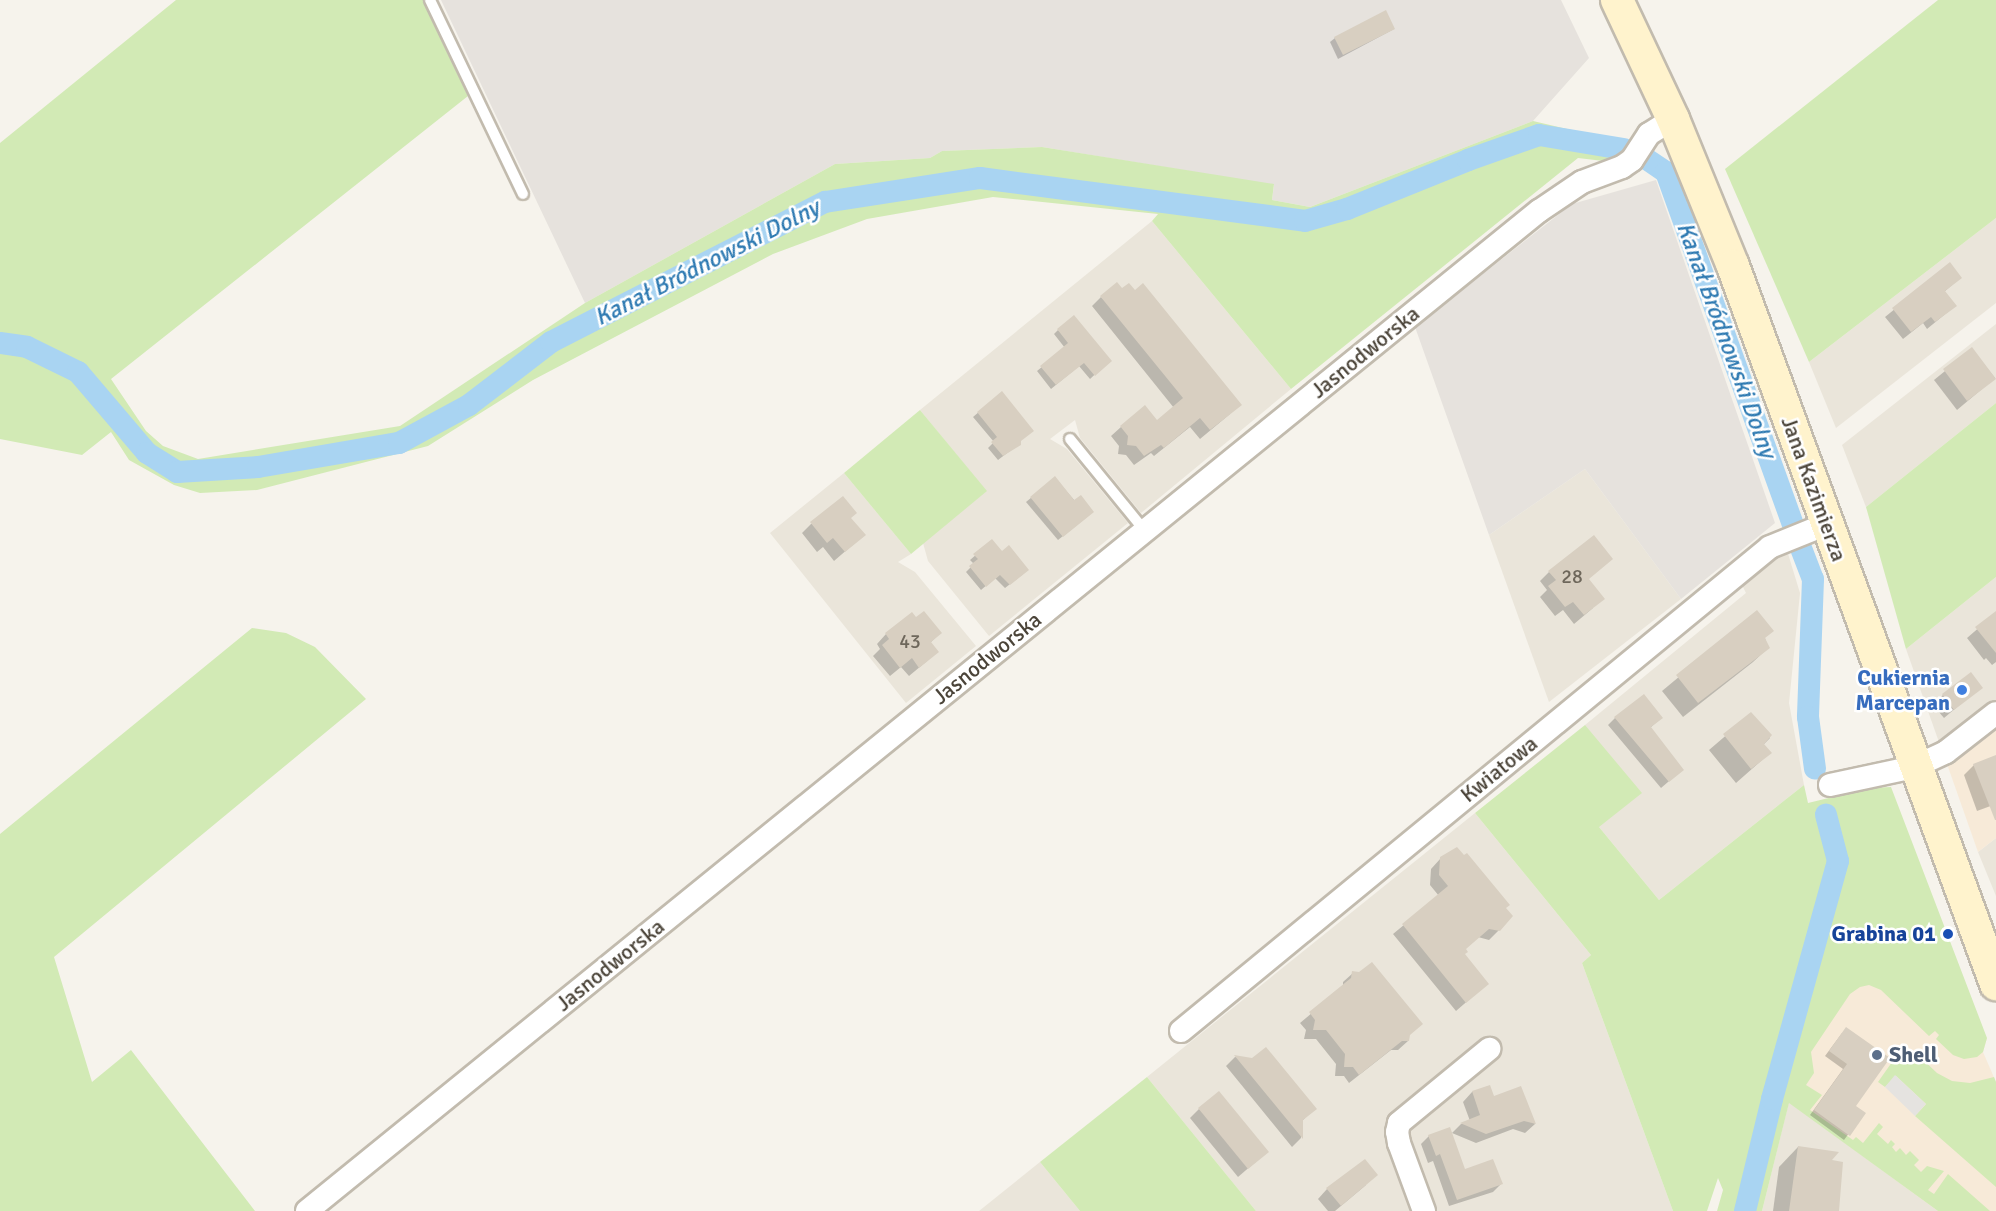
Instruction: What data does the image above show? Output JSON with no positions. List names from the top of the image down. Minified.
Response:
{"streets":{"main road":["Jana Kazimierza"],"street":["Jasnodworska","Kwiatowa"]},"crossings":[["Jasnodworska","Jana Kazimierza"],["Jana Kazimierza","Kwiatowa"]],"water":["Kanał Bródnowski Dolny"],"places":["Cukiernia Marcepan","Grabina 01","Shell"],"house_numbers":["28","43"]}
